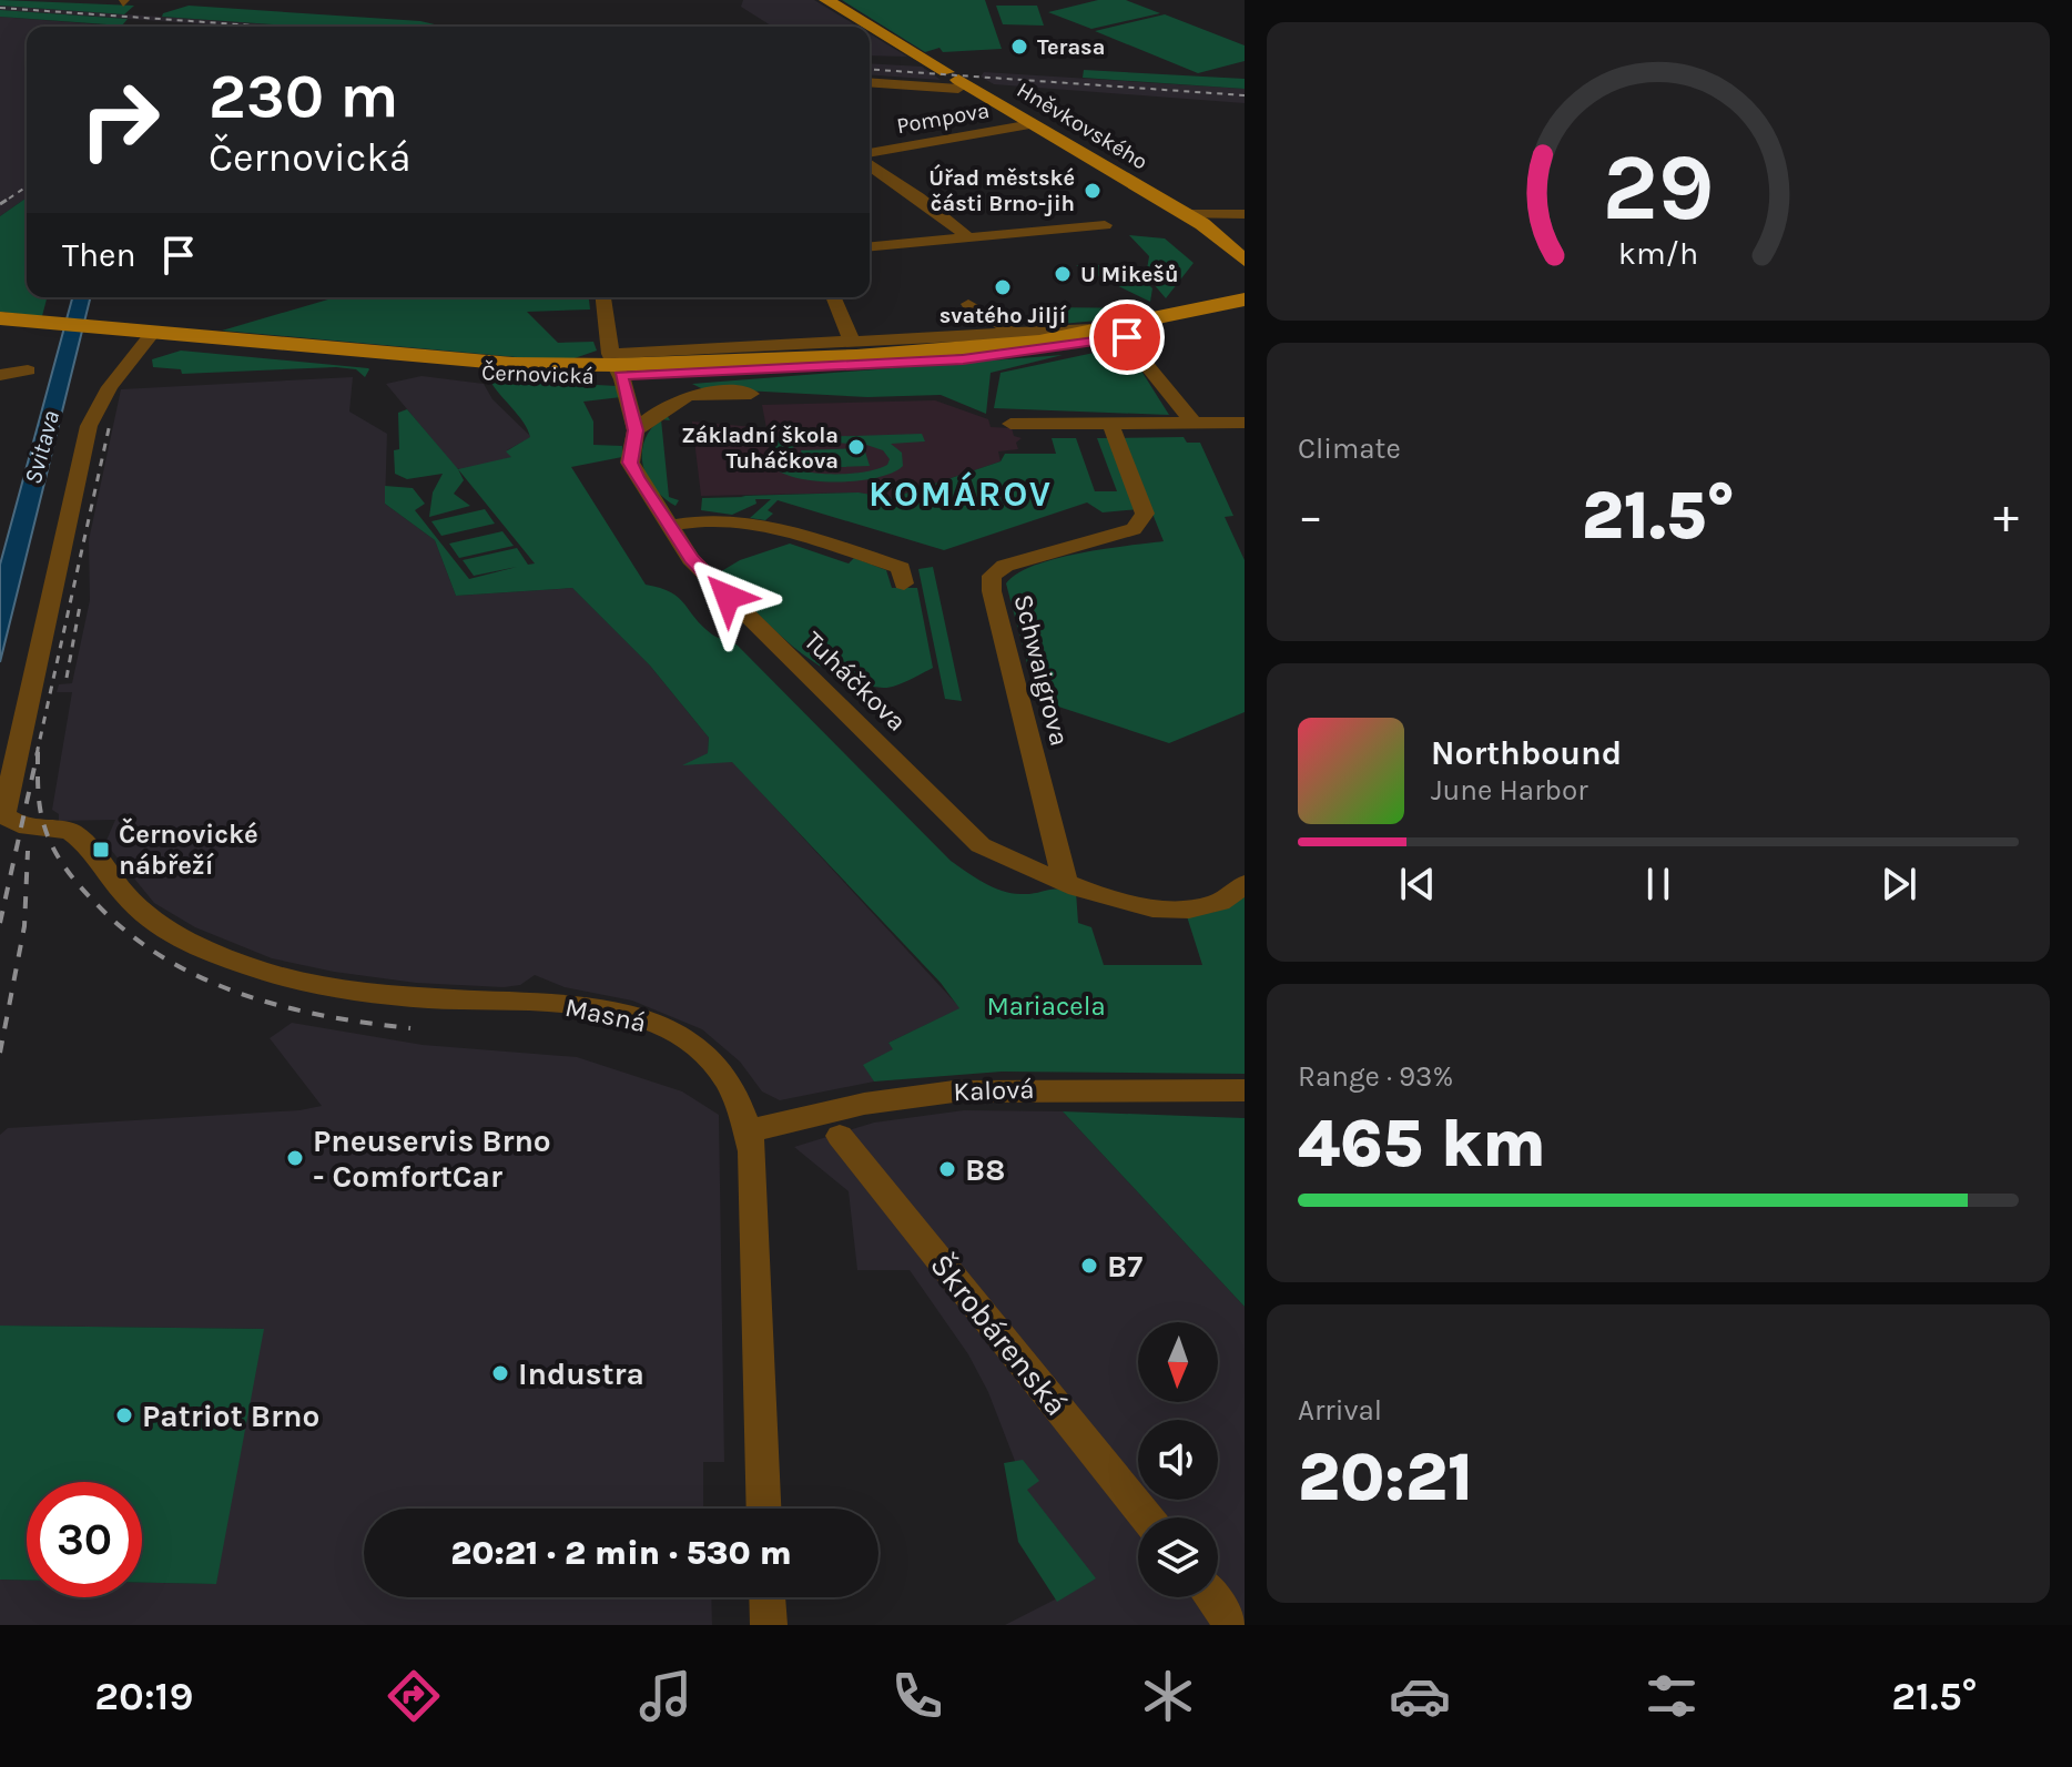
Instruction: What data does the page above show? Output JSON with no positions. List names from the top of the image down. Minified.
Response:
{"streets":{"main road":["Hněvkovského","Černovická"],"street":["Pompova","Schwaigrova","Tuháčkova","Masná","Kalová","Škrobárenská"]},"crossings":[["Pompova","Hněvkovského"],["Černovická","Tuháčkova"],["Černovická","Masná"],["Schwaigrova","Tuháčkova"],["Masná","Kalová"]],"districts":["KOMÁROV"],"water":["Svitava"],"parks":["Mariacela"],"places":{"other":["Terasa","Úřad městské části Brno-jih","U Mikešů","svatého Jiljí","Základní škola Tuháčkova","Pneuservis Brno - ComfortCar","B8","B7","Industra","Patriot Brno"],"transit":["Černovické nábřeží"]},"north":"bottom","page":{"turn":["230 m","Černovická"],"then":"Then","tile":["Climate",["Range · 93%","465 km"],["Arrival","20:21"]],"heat":["−","21.5°","+"],"song":["Northbound","June Harbor"],"limit":"30","trip":"20:21 · 2 min · 530 m","tabs":["20:19","21.5°"],"gauge":["29","km/h"]}}
